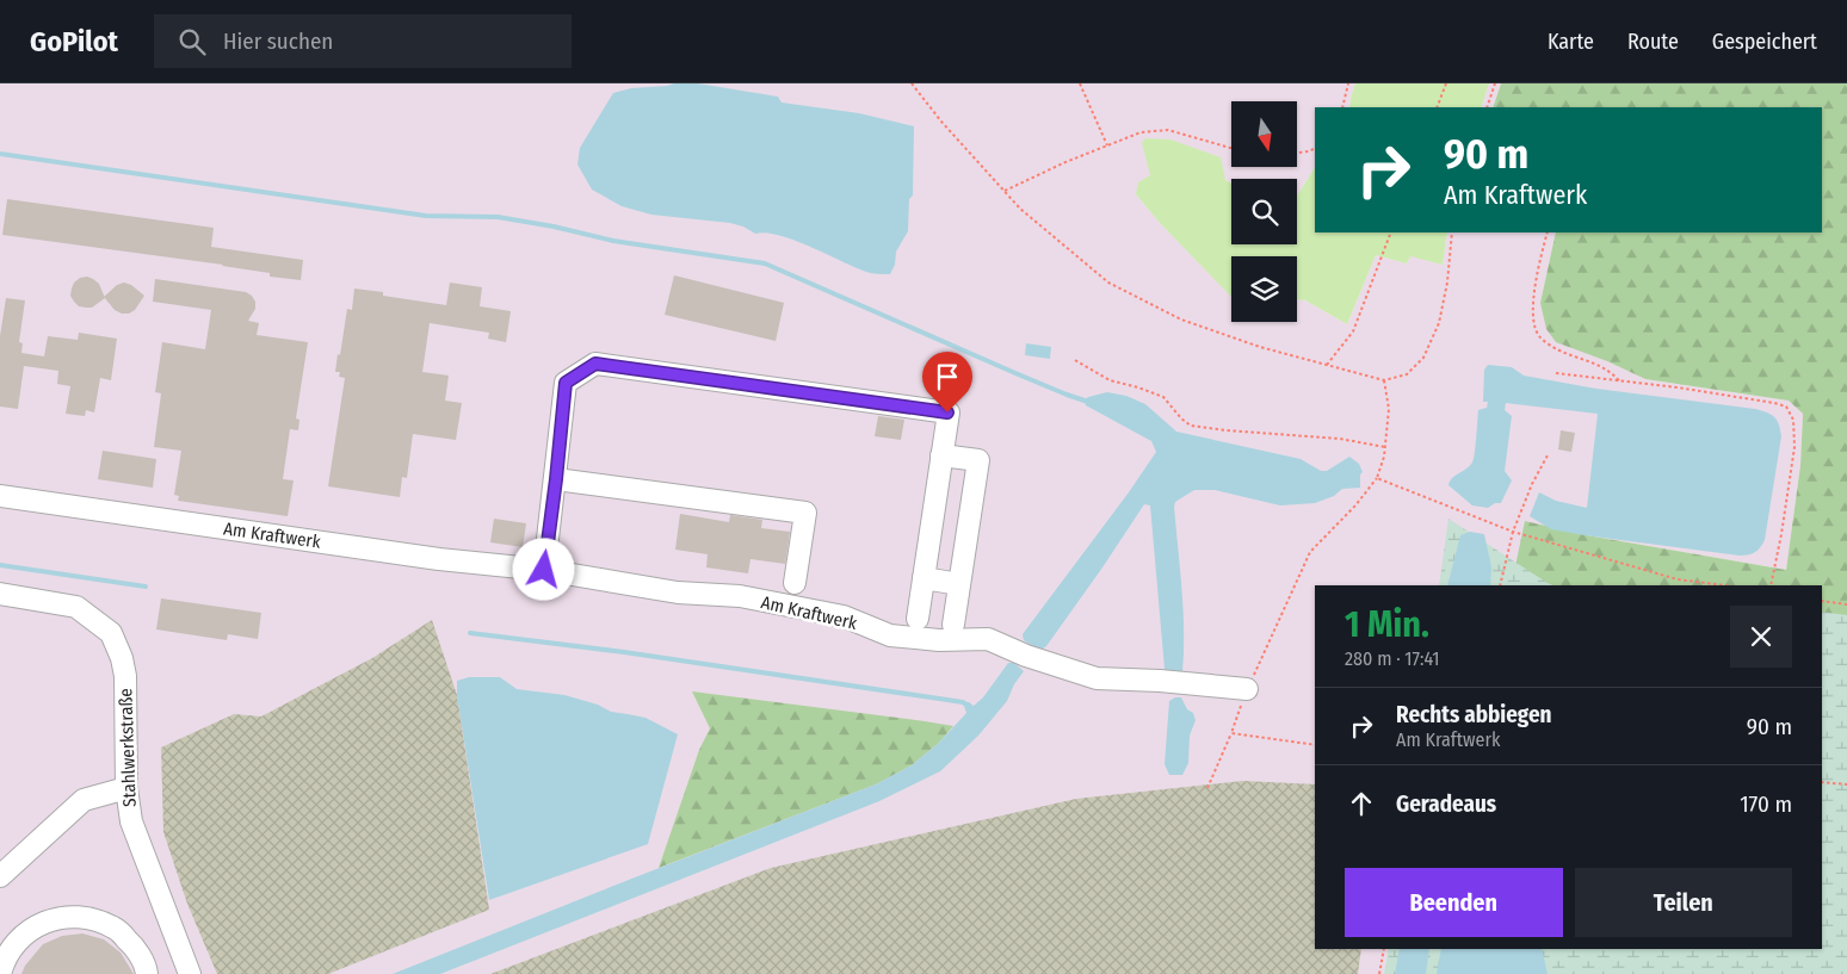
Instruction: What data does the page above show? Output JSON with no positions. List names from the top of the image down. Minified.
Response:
{"streets":{"street":["Am Kraftwerk","Stahlwerkstraße"]},"north":"bottom","page":{"header":"GoPilot","search":"Hier suchen","nav":["Karte","Route","Gespeichert"],"turn":["90 m","Am Kraftwerk"],"heading":["1 Min.","280 m · 17:41"],"list":[{"name":"Rechts abbiegen","note":"Am Kraftwerk","value":"90 m"},{"name":"Geradeaus","value":"170 m"}],"buttons":["Beenden","Teilen"]}}
